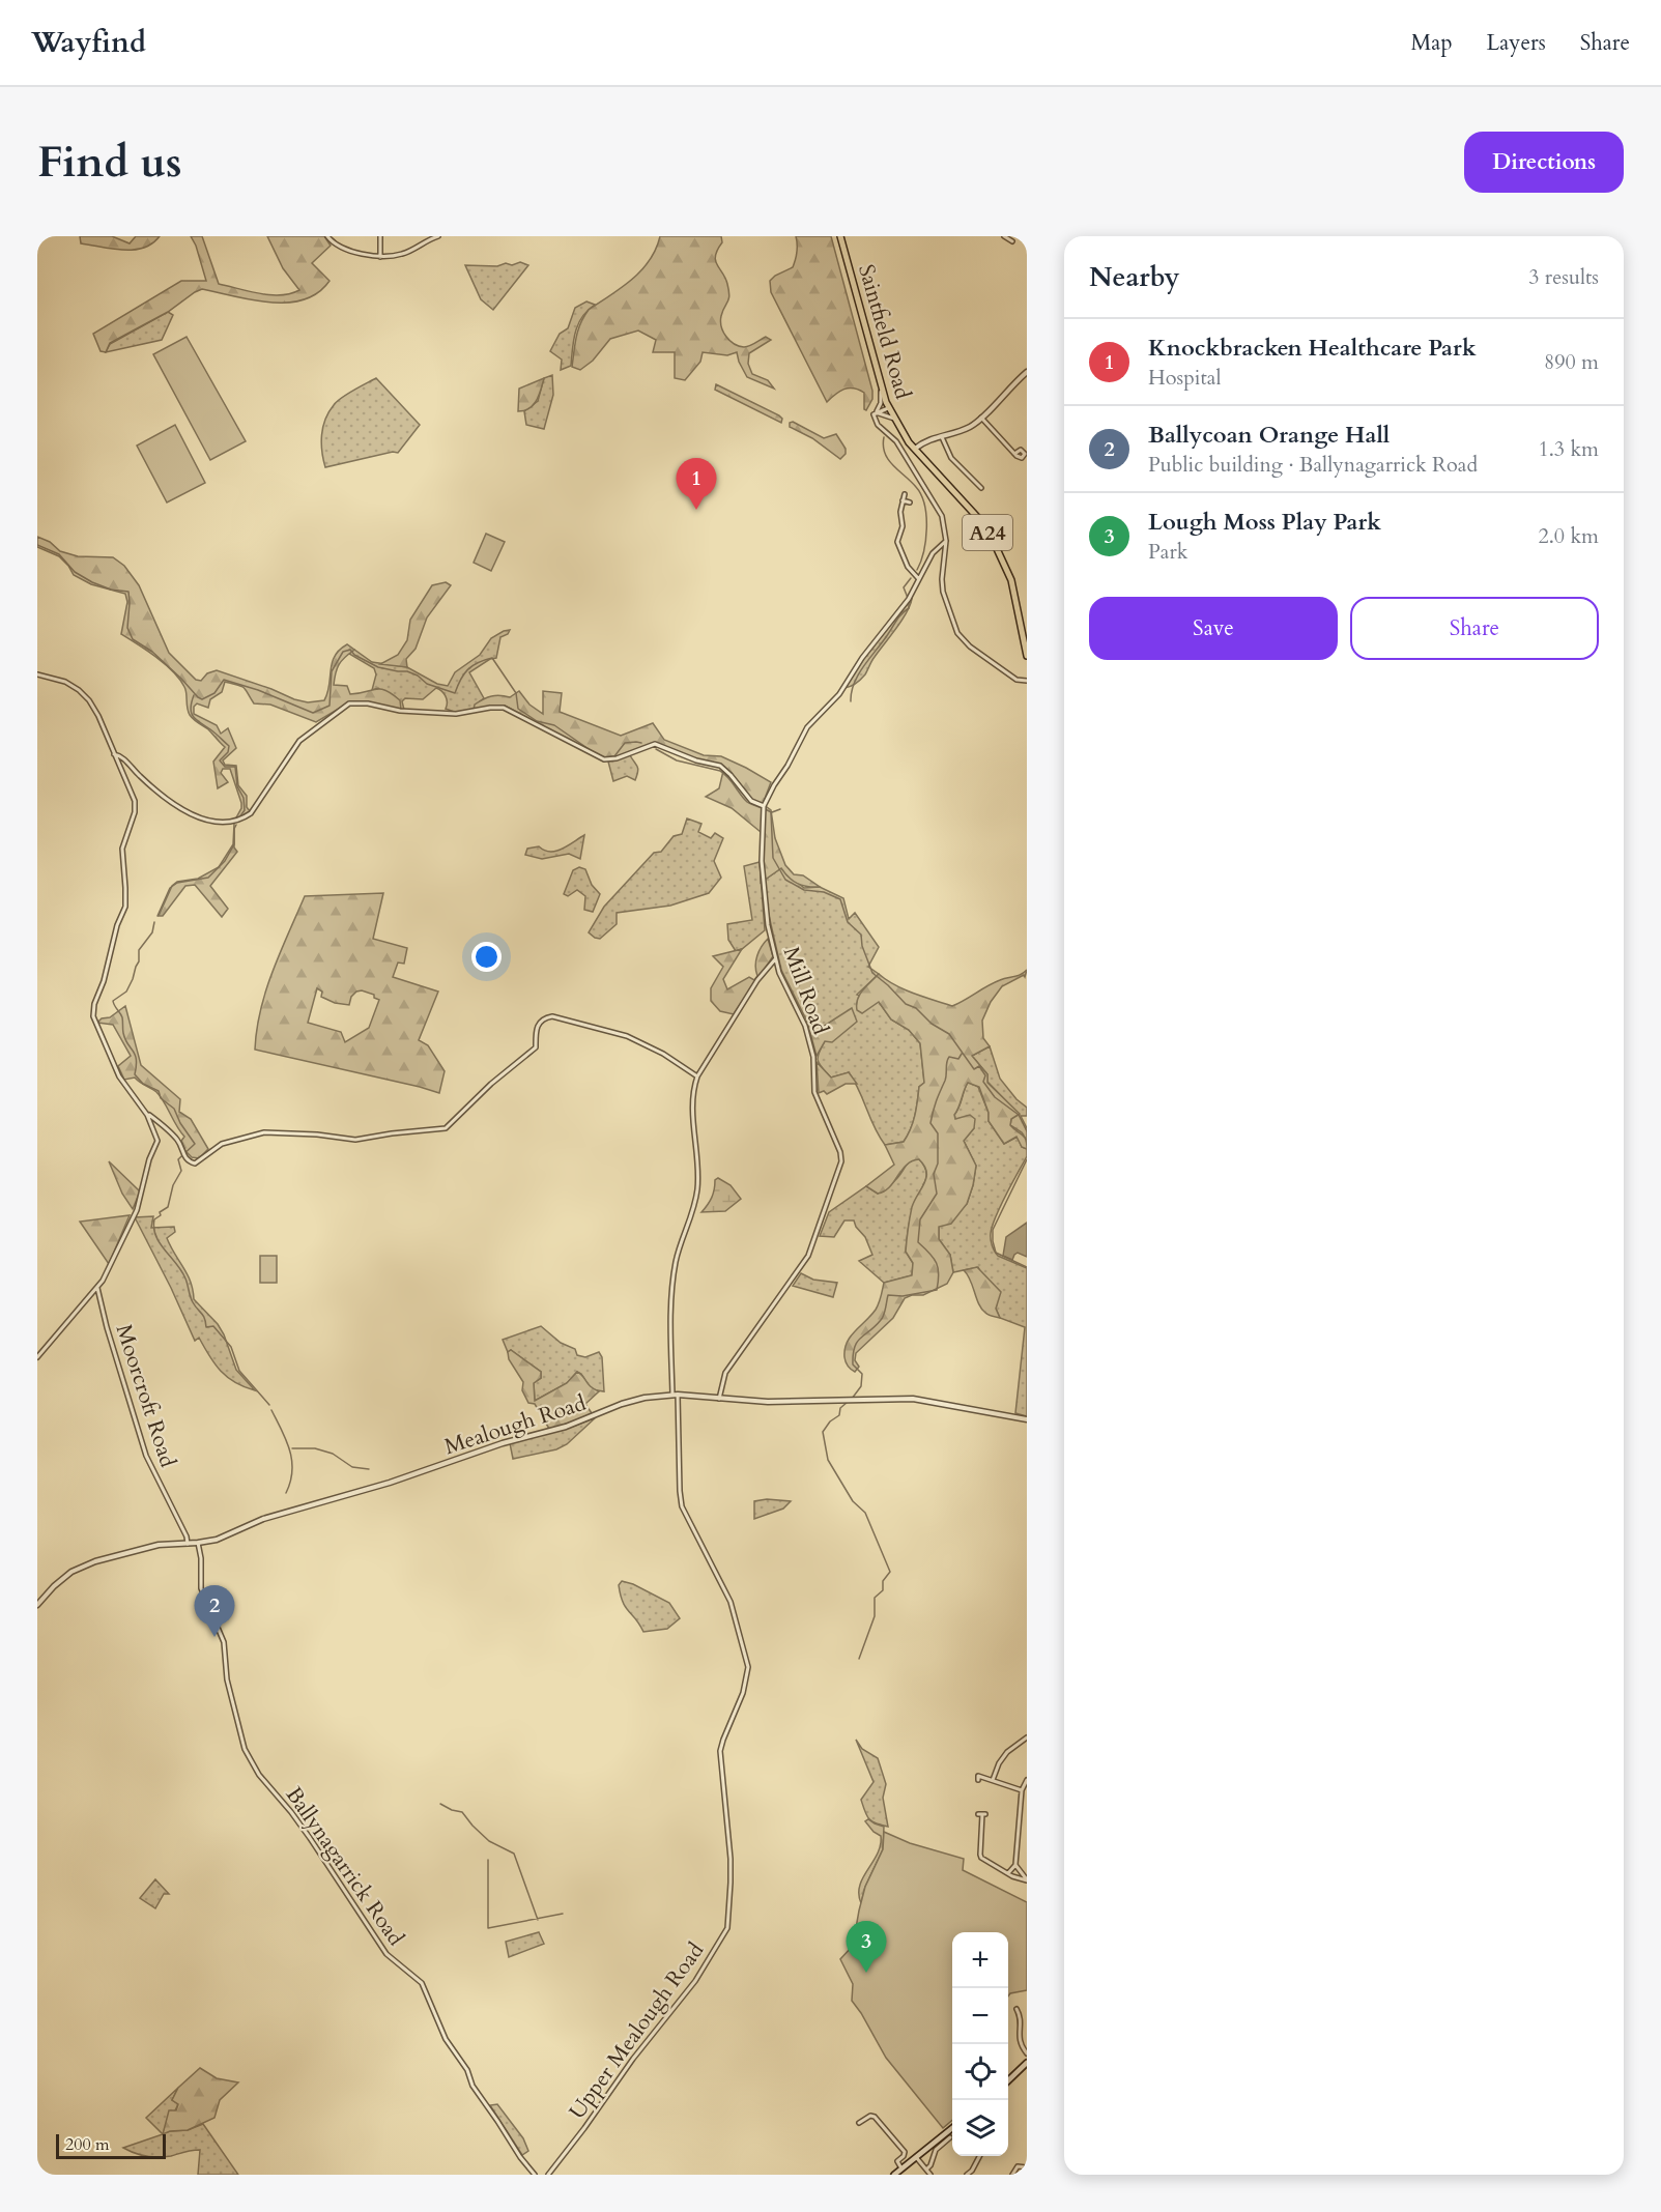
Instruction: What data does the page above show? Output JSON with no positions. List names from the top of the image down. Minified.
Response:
{"streets":{"highway":["Saintfield Road","A24"],"street":["Mill Road","Moorcroft Road","Mealough Road","Ballynagarrick Road","Upper Mealough Road"]},"crossings":[["Mill Road","Mealough Road"],["Mill Road","Upper Mealough Road"],["Moorcroft Road","Mealough Road"],["Mealough Road","Ballynagarrick Road"],["Mealough Road","Upper Mealough Road"]],"scale_bar":"200 m","page":{"header":"Wayfind","nav":["Map","Layers","Share"],"buttons":["Directions",["Save","Share"]],"title":"Find us","heading":["Nearby","3 results"],"list":[{"mark":"1","name":"Knockbracken Healthcare Park","note":"Hospital","value":"890 m"},{"mark":"2","name":"Ballycoan Orange Hall","note":"Public building · Ballynagarrick Road","value":"1.3 km"},{"mark":"3","name":"Lough Moss Play Park","note":"Park","value":"2.0 km"}],"pins":["1","2","3"],"map_buttons":["+","−"],"scale":"200 m"}}
